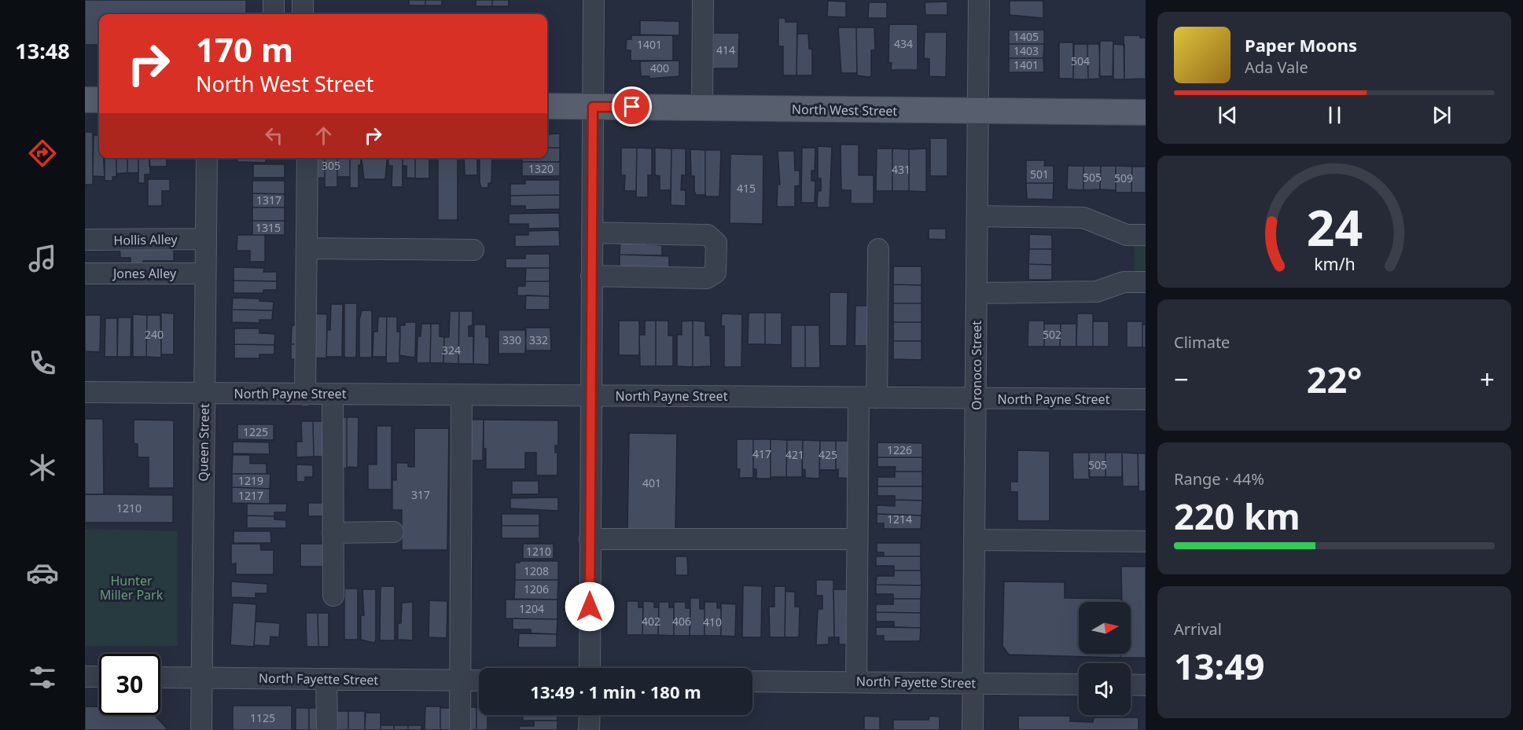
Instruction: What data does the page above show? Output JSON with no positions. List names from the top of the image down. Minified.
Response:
{"streets":{"main road":["North West Street"],"street":["Hollis Alley","Jones Alley","Oronoco Street","North Payne Street","Queen Street","North Fayette Street"]},"crossings":[["North West Street","Oronoco Street"],["Hollis Alley","Queen Street"],["Jones Alley","Queen Street"],["Oronoco Street","North Payne Street"],["Oronoco Street","North Fayette Street"],["North Payne Street","Queen Street"],["Queen Street","North Fayette Street"]],"parks":["Hunter Miller Park"],"house_numbers":["1405","434","1401","414","1403","504","1401","400","305","1320","431","501","505","509","415","1317","1315","240","502","330","332","324","1225","1226","417","421","425","505","1219","401","317","1217","1210","1214","1210","1208","1206","1204","402","406","410","1125"],"north":"right","page":{"tabs":"13:48","turn":["170 m","North West Street"],"song":["Paper Moons","Ada Vale"],"tile":["Climate",["Range · 44%","220 km"],["Arrival","13:49"]],"heat":["−","22°","+"],"limit":"30","trip":"13:49 · 1 min · 180 m","gauge":["24","km/h"]}}
